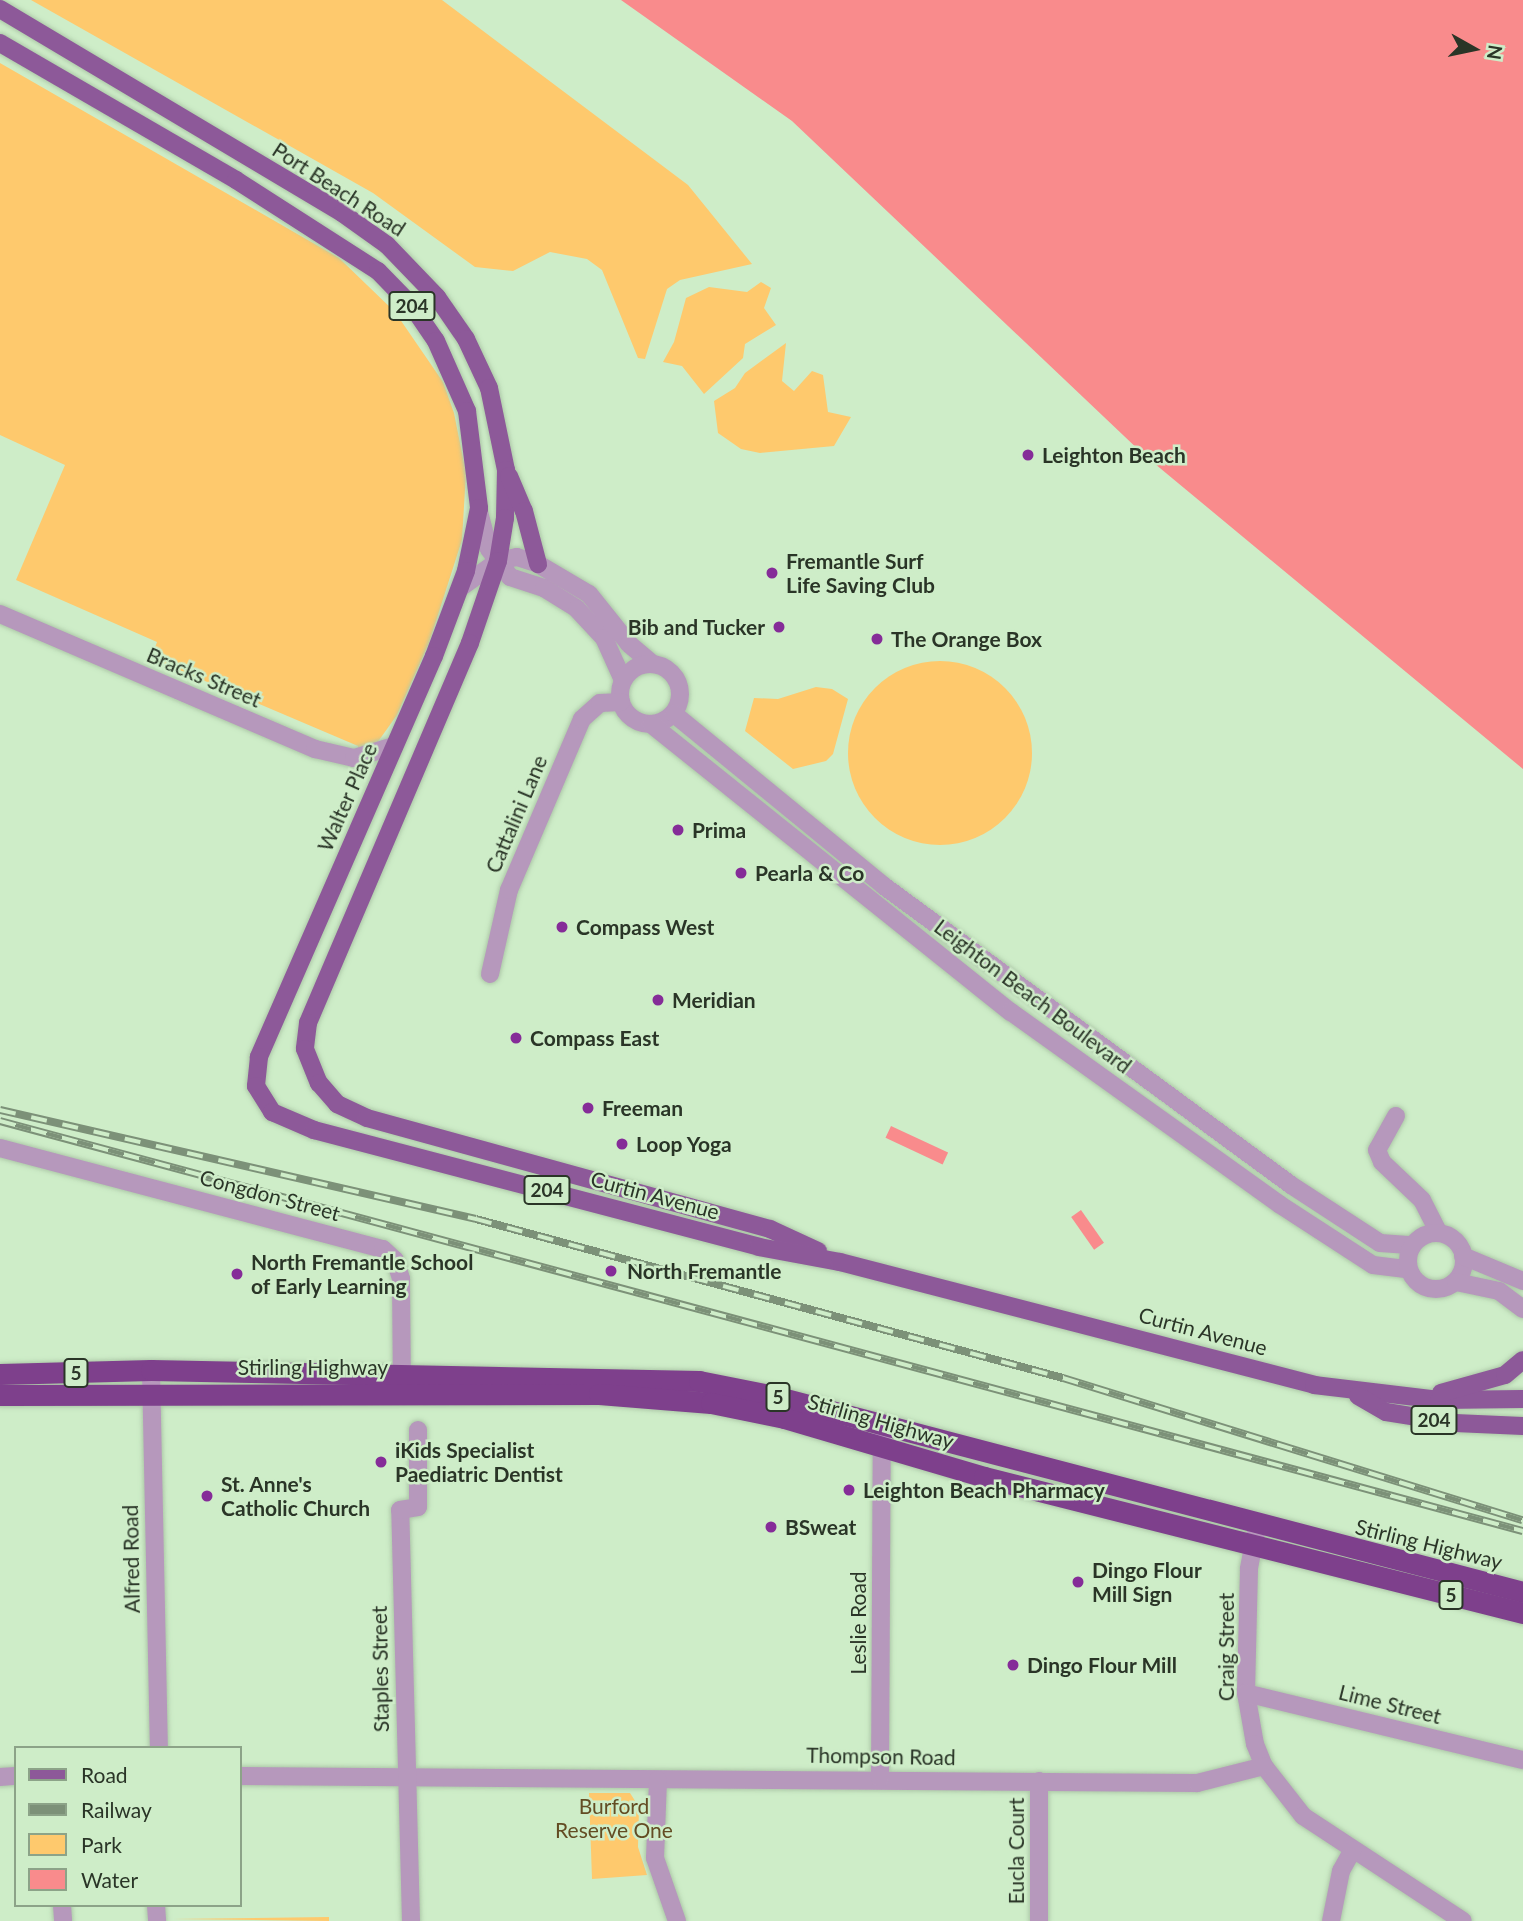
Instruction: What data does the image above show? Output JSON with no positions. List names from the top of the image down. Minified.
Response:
{"streets":{"highway":["Stirling Highway","5"],"main road":["Port Beach Road","204","Walter Place","Curtin Avenue"],"street":["Bracks Street","Cattalini Lane","Leighton Beach Boulevard","Congdon Street","Alfred Road","Leslie Road","Craig Street","Staples Street","Lime Street","Thompson Road","Eucla Court"]},"crossings":[["Port Beach Road","Curtin Avenue"],["204","Walter Place"],["Bracks Street","Walter Place"],["Walter Place","Curtin Avenue"],["Cattalini Lane","Leighton Beach Boulevard"],["Congdon Street","Stirling Highway"],["Stirling Highway","Alfred Road"],["Stirling Highway","Leslie Road"],["Stirling Highway","Craig Street"],["Leslie Road","Thompson Road"],["Craig Street","Lime Street"],["Craig Street","Thompson Road"],["Staples Street","Thompson Road"],["Thompson Road","Eucla Court"]],"parks":["Burford Reserve One"],"places":["Leighton Beach","Fremantle Surf Life Saving Club","Bib and Tucker","The Orange Box","Prima","Pearla & Co","Compass West","Meridian","Compass East","Freeman","Loop Yoga","North Fremantle","North Fremantle School of Early Learning","iKids Specialist Paediatric Dentist","Leighton Beach Pharmacy","St. Anne's Catholic Church","BSweat","Dingo Flour Mill Sign","Dingo Flour Mill"],"legend":["Road","Railway","Park","Water"],"north":"right"}
